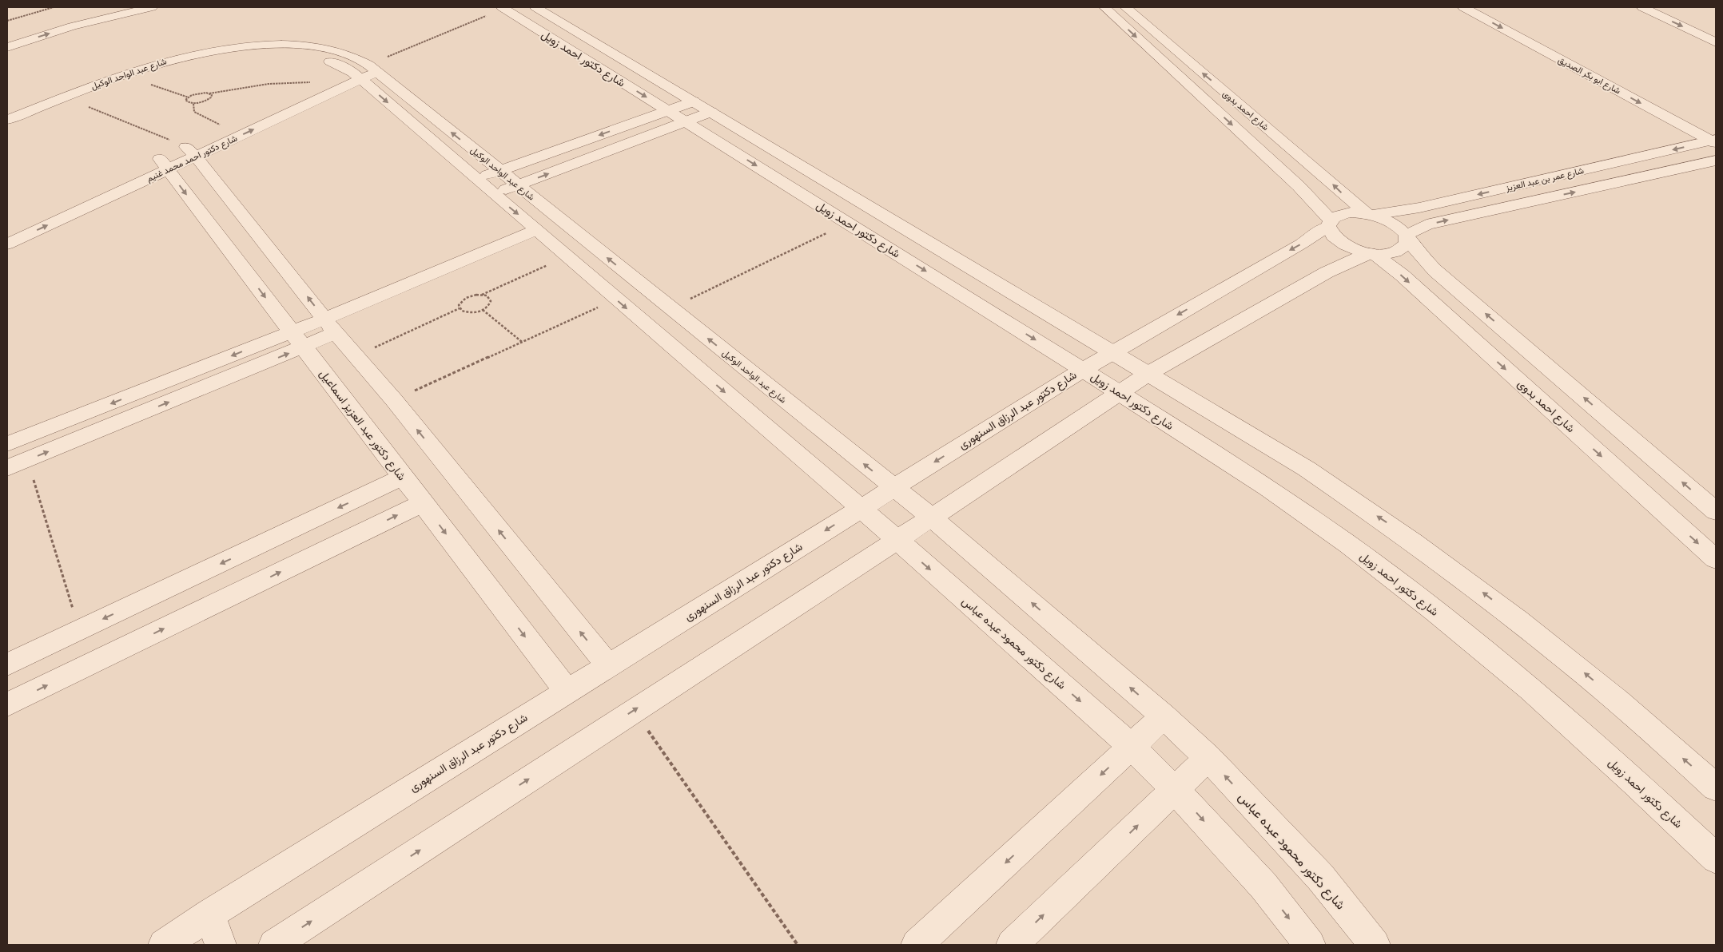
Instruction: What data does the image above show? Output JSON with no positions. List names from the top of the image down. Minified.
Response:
{"streets":{"street":["شارع دكتور احمد زويل","شارع عبد الواحد الوكيل","شارع ابو بكر الصديق","شارع احمد بدوى","شارع دكتور احمد محمد غنيم","شارع عمر بن عبد العزيز","شارع دكتور عبد الرزاق السنهورى","شارع دكتور عبد العزيز اسماعيل","شارع دكتور محمود عبده عباس"]},"crossings":[["شارع دكتور احمد زويل","شارع دكتور عبد الرزاق السنهورى"],["شارع عبد الواحد الوكيل","شارع دكتور احمد محمد غنيم"],["شارع عبد الواحد الوكيل","شارع دكتور عبد الرزاق السنهورى"],["شارع عبد الواحد الوكيل","شارع دكتور محمود عبده عباس"],["شارع ابو بكر الصديق","شارع عمر بن عبد العزيز"],["شارع احمد بدوى","شارع عمر بن عبد العزيز"],["شارع احمد بدوى","شارع دكتور عبد الرزاق السنهورى"],["شارع دكتور احمد محمد غنيم","شارع دكتور عبد العزيز اسماعيل"],["شارع عمر بن عبد العزيز","شارع دكتور عبد الرزاق السنهورى"],["شارع دكتور عبد الرزاق السنهورى","شارع دكتور عبد العزيز اسماعيل"]]}
